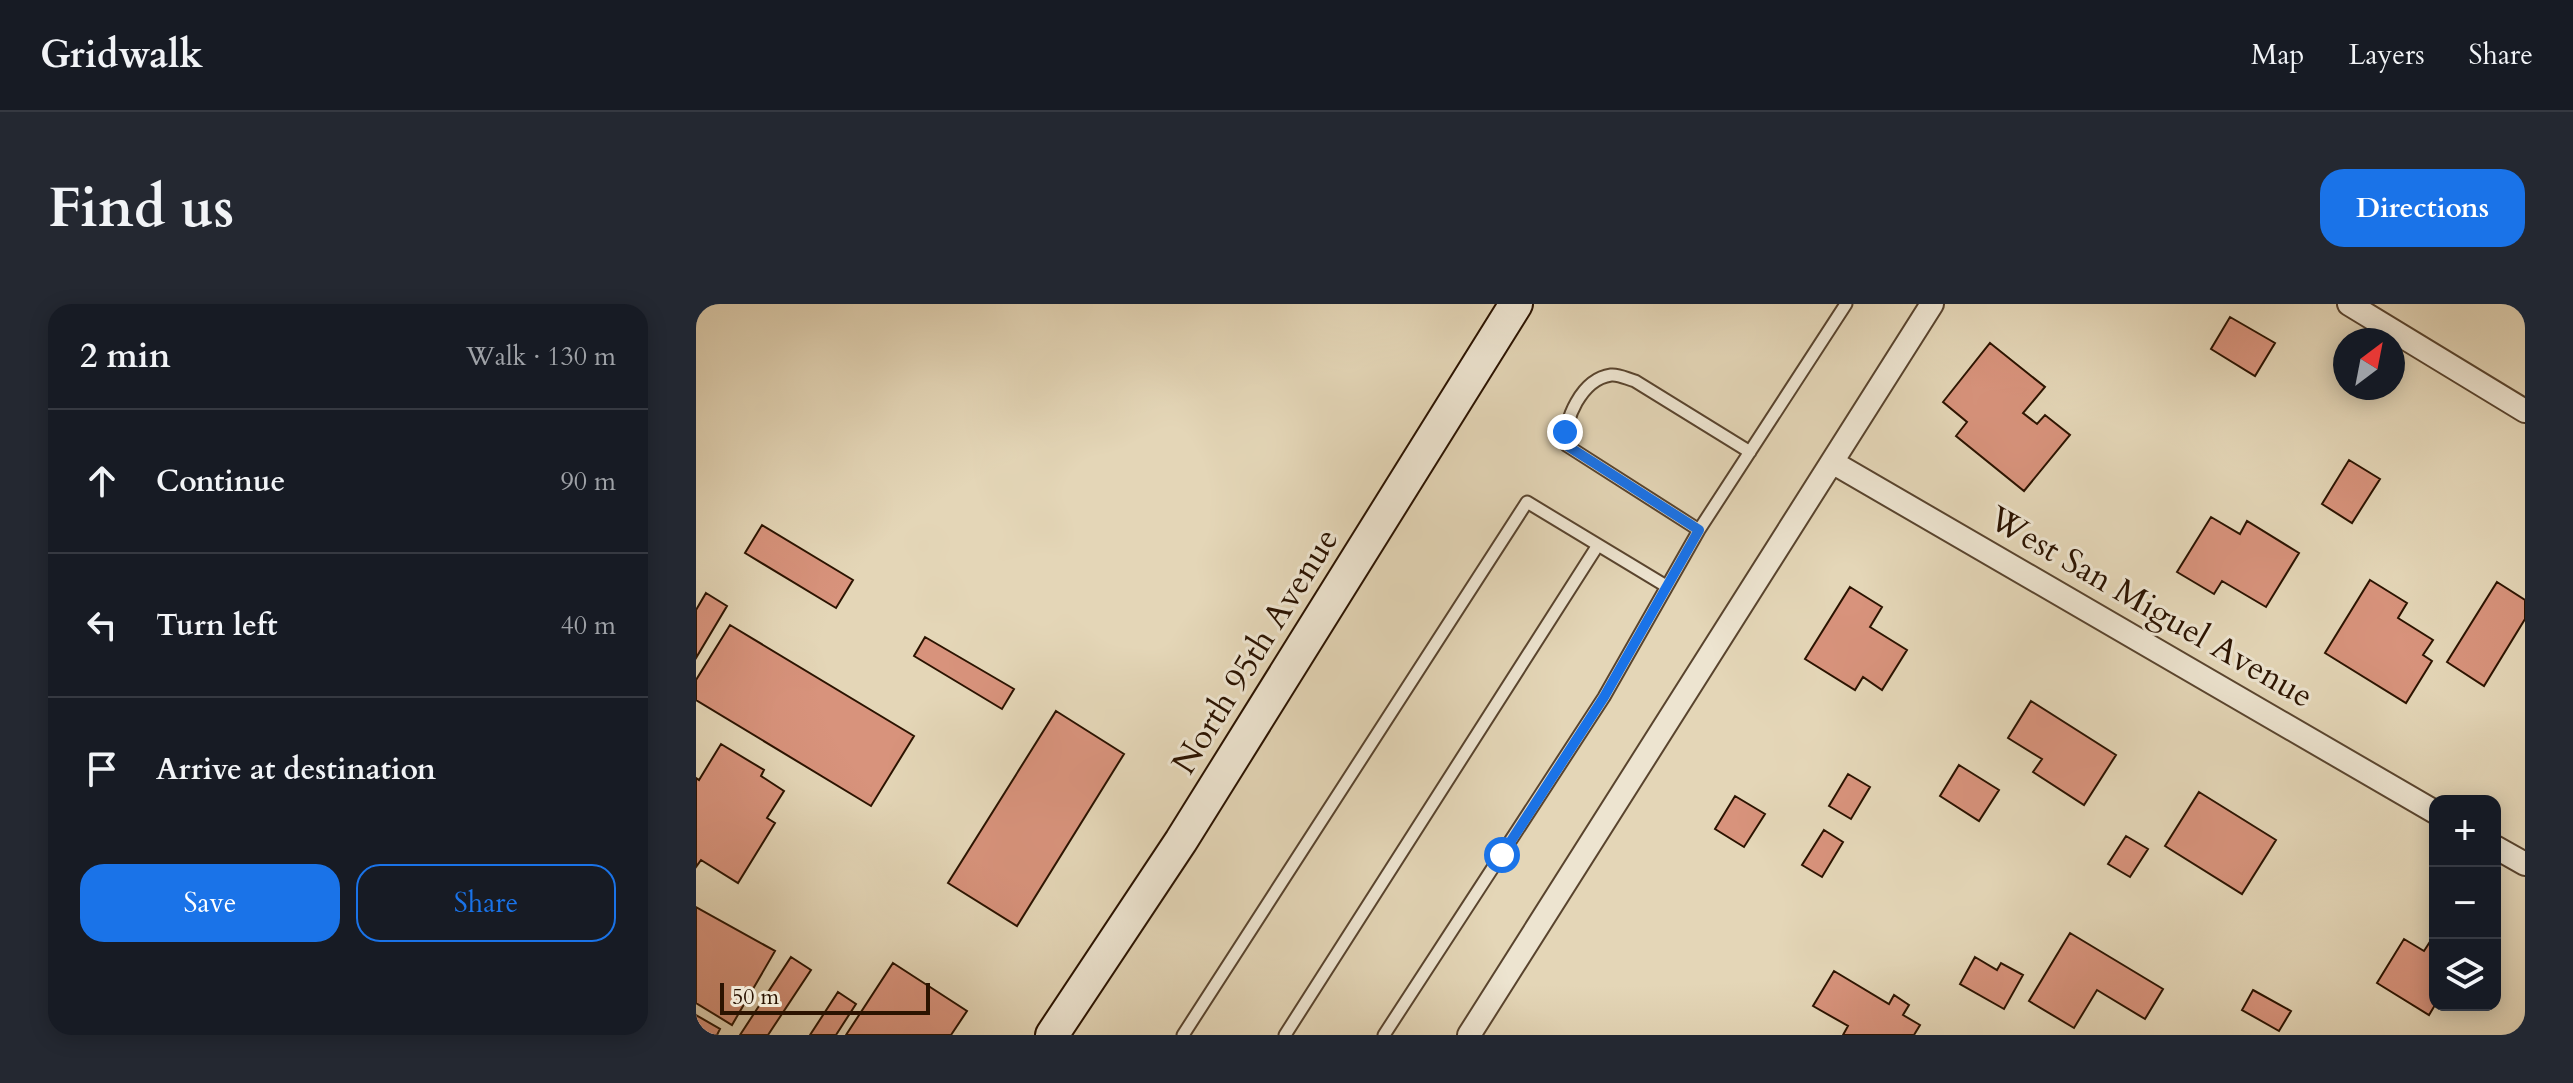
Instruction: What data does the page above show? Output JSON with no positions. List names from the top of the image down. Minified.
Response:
{"streets":{"street":["West San Miguel Avenue","North 95th Avenue"]},"scale_bar":"50 m","north":"top right","page":{"header":"Gridwalk","nav":["Map","Layers","Share"],"buttons":["Directions",["Save","Share"]],"title":"Find us","heading":["2 min","Walk · 130 m"],"list":[["Continue","90 m"],["Turn left","40 m"],"Arrive at destination"],"map_buttons":["+","−"],"scale":"50 m"}}
